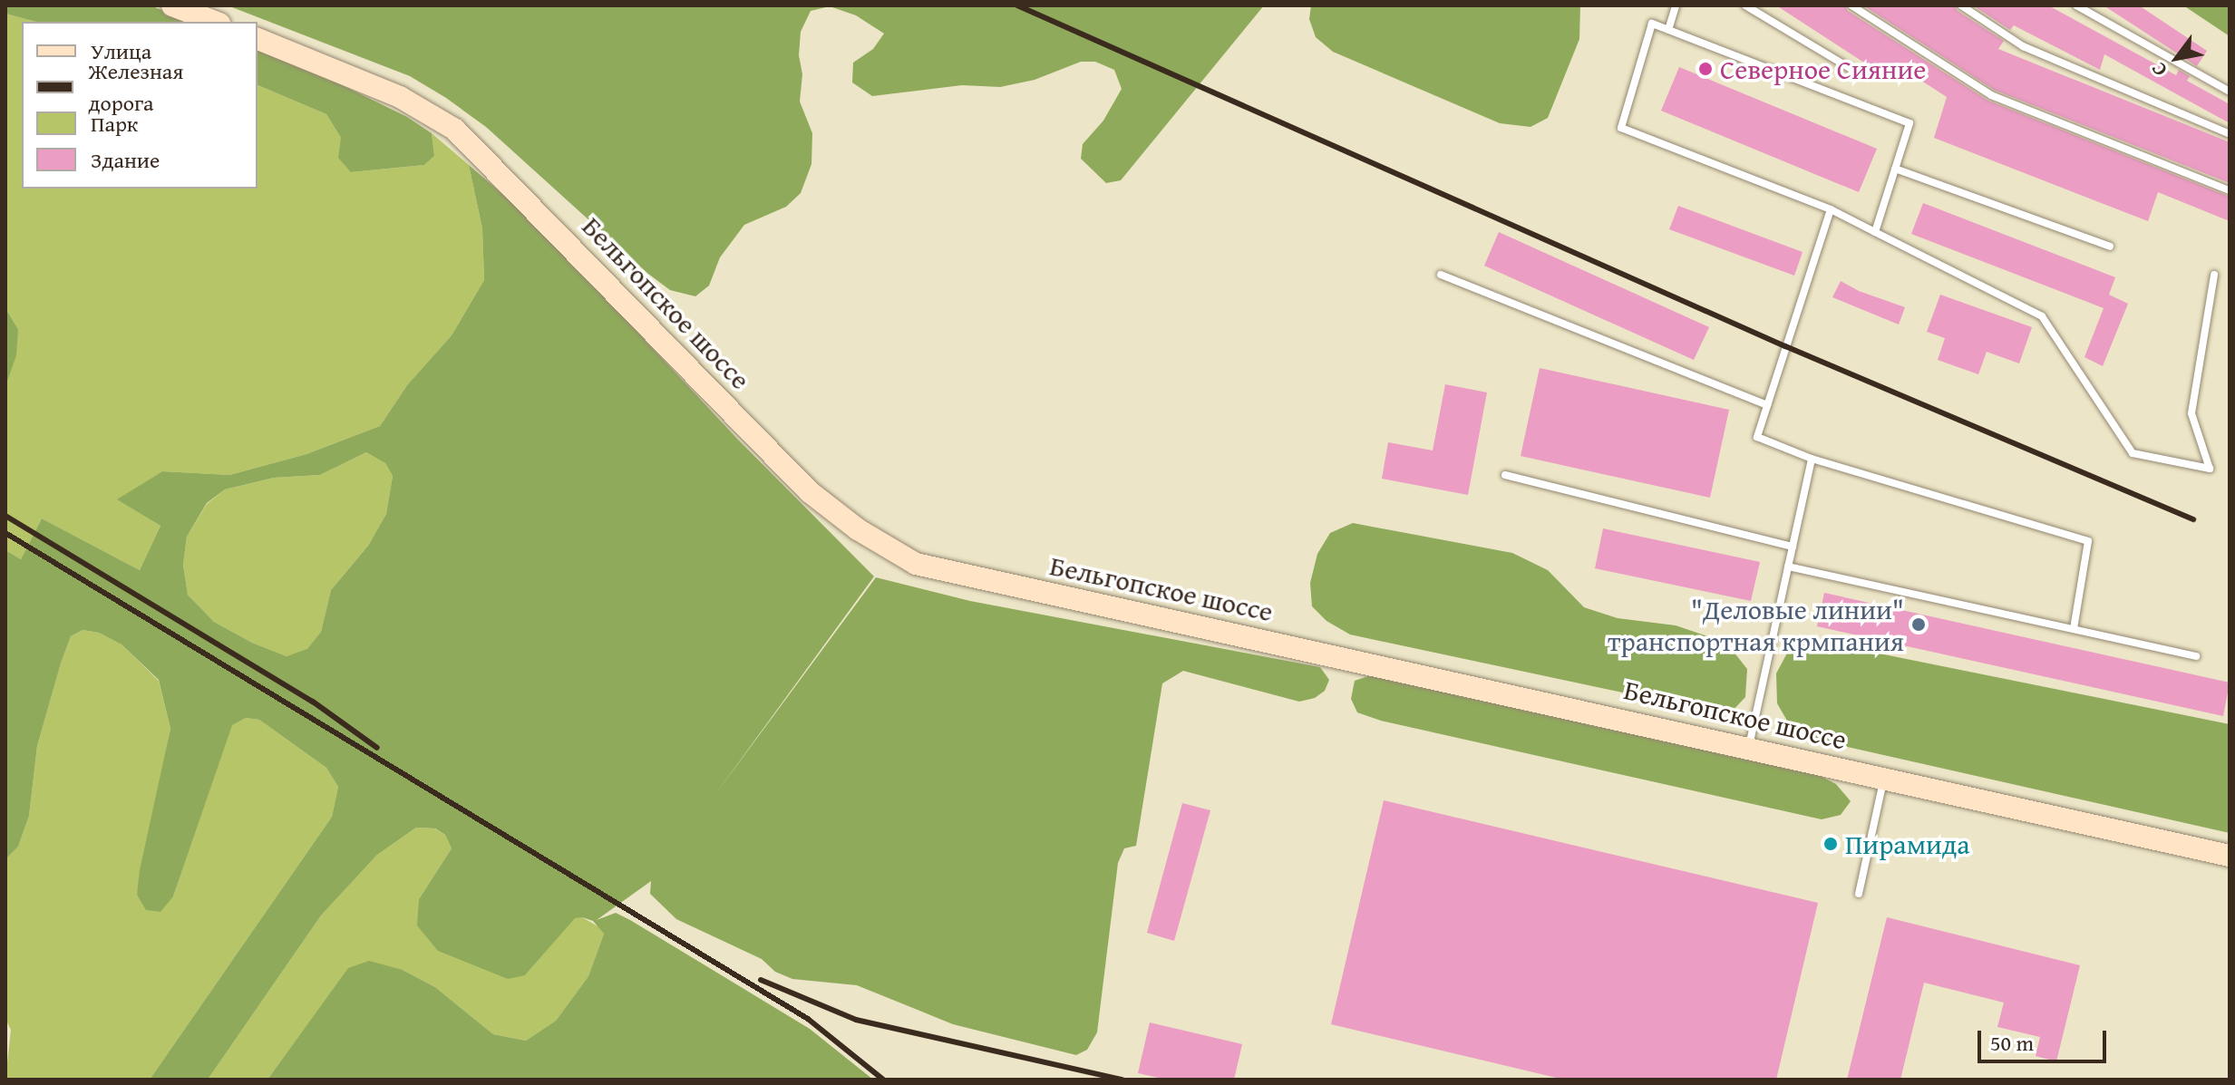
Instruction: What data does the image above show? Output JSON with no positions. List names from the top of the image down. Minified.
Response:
{"streets":{"street":["Бельгопское шоссе"]},"places":["Северное Сияние","\"Деловые линии\" транспортная крмпания","Пирамида"],"legend":["Улица","Железная дорога","Парк","Здание"],"scale_bar":"50 m","north":"bottom left"}
